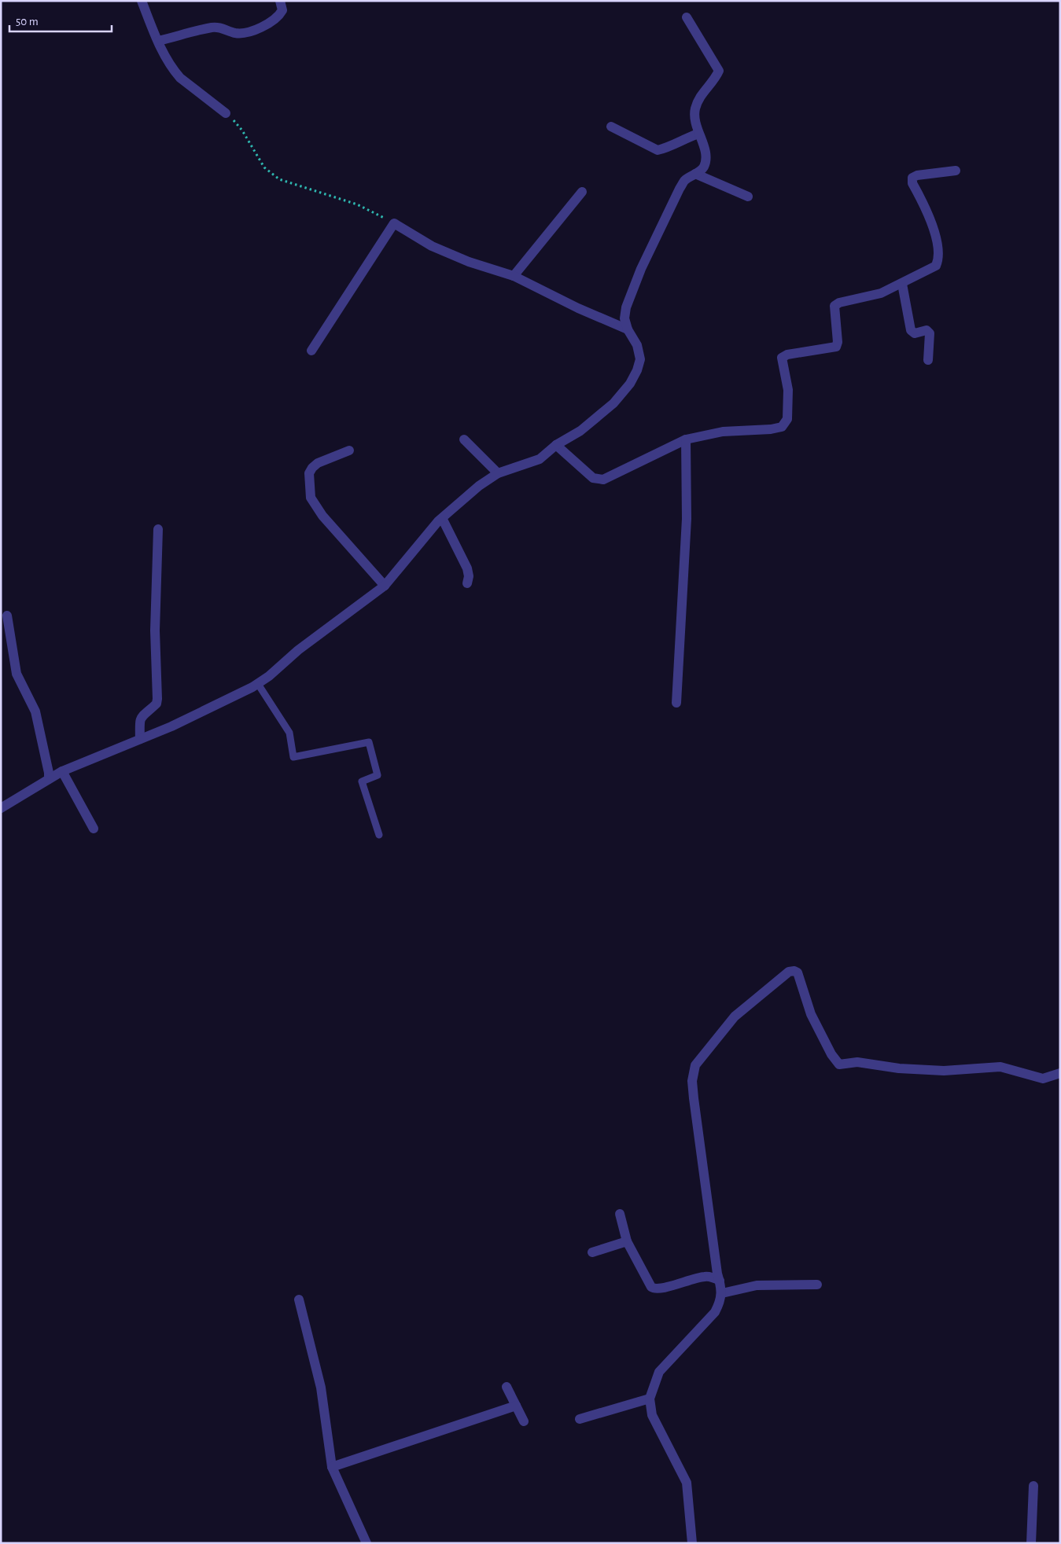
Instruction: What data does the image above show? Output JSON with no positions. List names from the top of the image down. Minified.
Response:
{"scale_bar":"50 m"}
